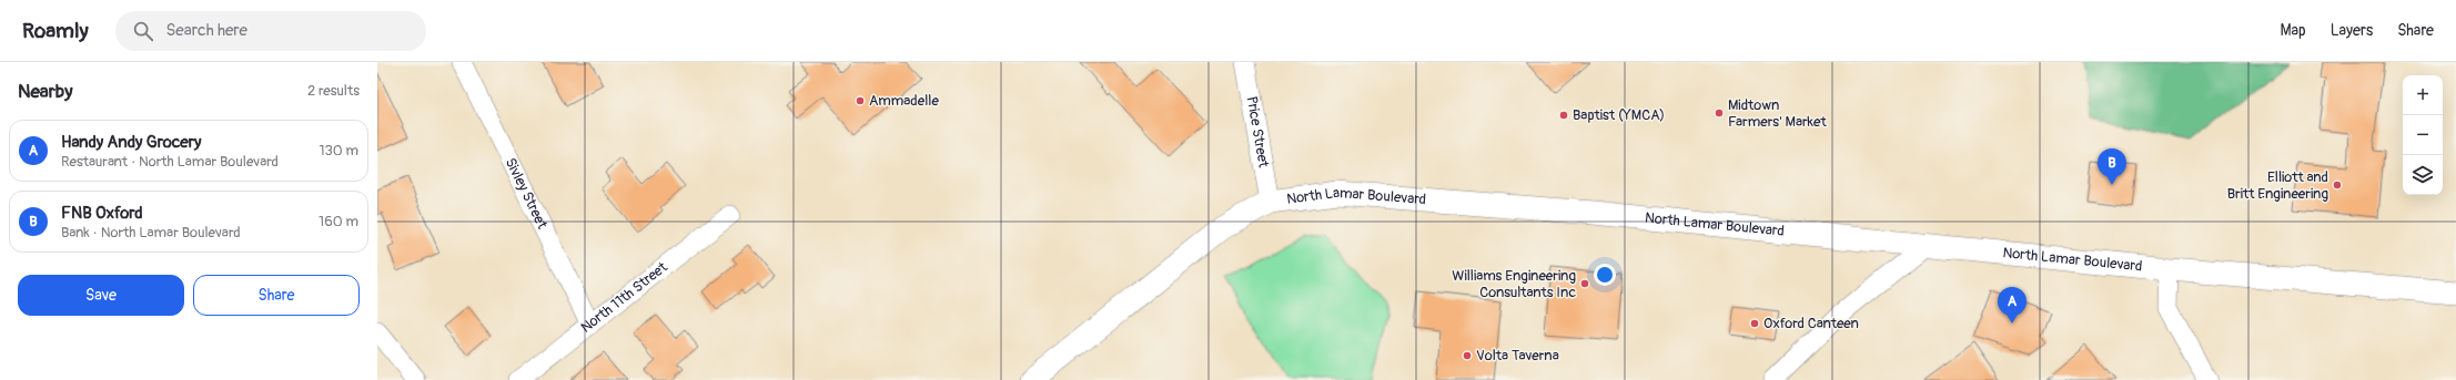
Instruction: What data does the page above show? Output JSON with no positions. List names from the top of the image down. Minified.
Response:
{"streets":{"street":["Price Street","Sivley Street","North Lamar Boulevard","North 11th Street"]},"crossings":[["Price Street","North Lamar Boulevard"],["Sivley Street","North 11th Street"]],"places":["Ammadelle","Midtown Farmers' Market","Baptist (YMCA)","Elliott and Britt Engineering","Williams Engineering Consultants Inc","Oxford Canteen","Volta Taverna"],"page":{"header":"Roamly","search":"Search here","nav":["Map","Layers","Share"],"heading":["Nearby","2 results"],"map_buttons":["+","−"],"list":[{"mark":"A","name":"Handy Andy Grocery","note":"Restaurant · North Lamar Boulevard","value":"130 m"},{"mark":"B","name":"FNB Oxford","note":"Bank · North Lamar Boulevard","value":"160 m"}],"pins":["B","A"],"buttons":["Save","Share"]}}
